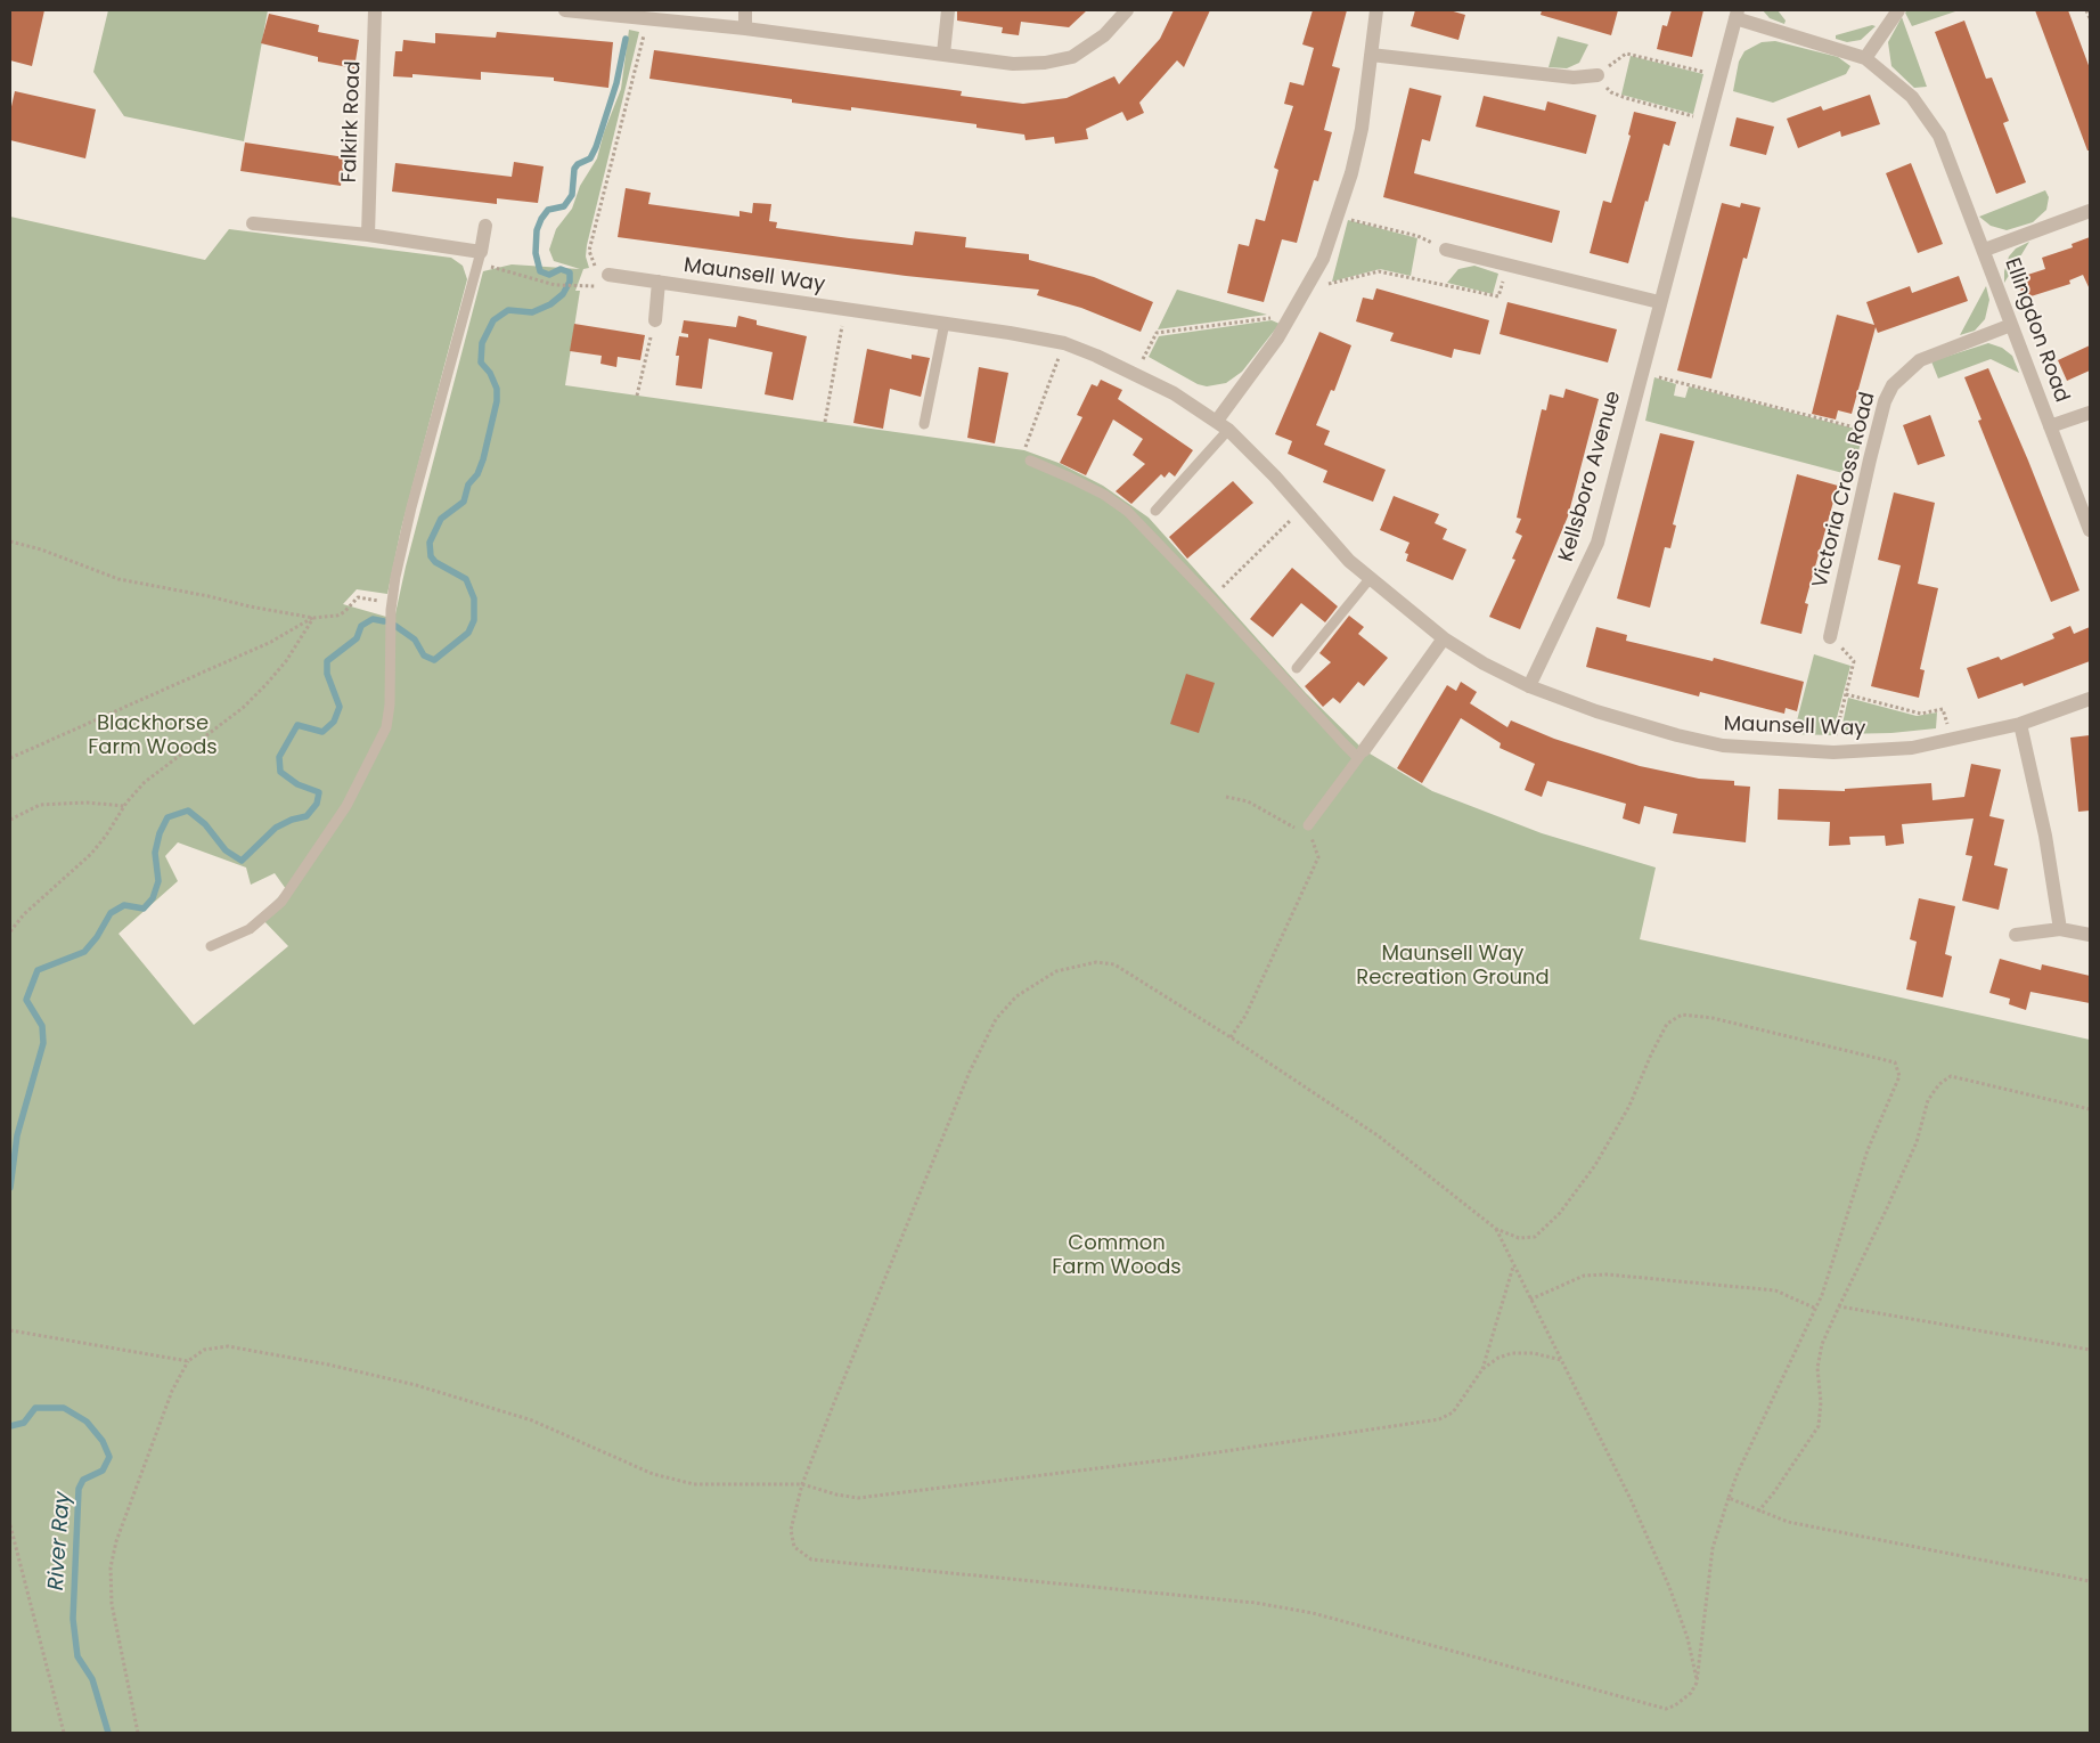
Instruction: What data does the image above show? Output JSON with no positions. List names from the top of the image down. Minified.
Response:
{"streets":{"street":["Falkirk Road","Maunsell Way","Ellingdon Road","Kellsboro Avenue","Victoria Cross Road"]},"crossings":[["Maunsell Way","Kellsboro Avenue"],["Ellingdon Road","Kellsboro Avenue"],["Ellingdon Road","Victoria Cross Road"]],"water":["River Ray"],"parks":["Blackhorse Farm Woods","Maunsell Way Recreation Ground","Common Farm Woods"]}
